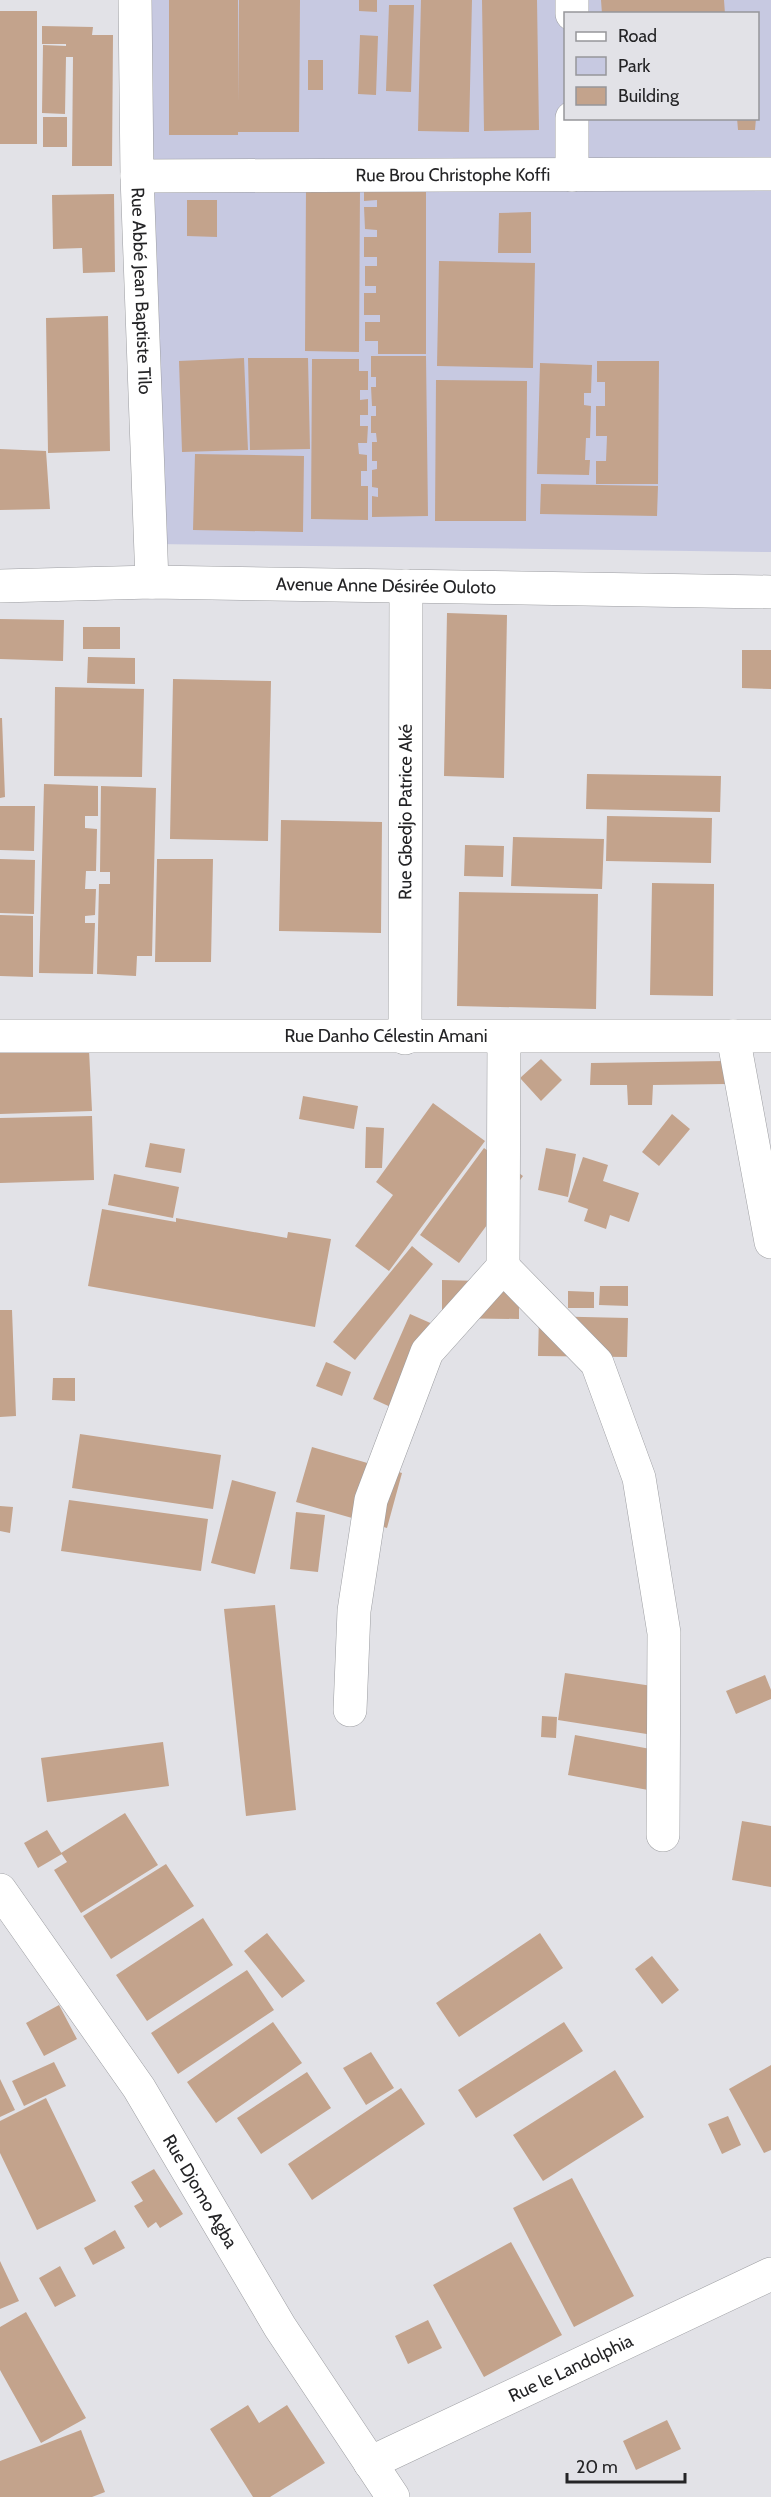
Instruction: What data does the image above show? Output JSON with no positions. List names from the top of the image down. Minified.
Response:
{"streets":{"street":["Rue Brou Christophe Koffi","Rue Abbé Jean Baptiste Tilo","Avenue Anne Désirée Ouloto","Rue Gbedjo Patrice Aké","Rue Danho Célestin Amani","Rue Djomo Agba","Rue le Landolphia"]},"crossings":[["Rue Brou Christophe Koffi","Rue Abbé Jean Baptiste Tilo"],["Rue Abbé Jean Baptiste Tilo","Avenue Anne Désirée Ouloto"],["Avenue Anne Désirée Ouloto","Rue Gbedjo Patrice Aké"],["Rue Gbedjo Patrice Aké","Rue Danho Célestin Amani"],["Rue Djomo Agba","Rue le Landolphia"]],"legend":["Road","Park","Building"],"scale_bar":"20 m"}
